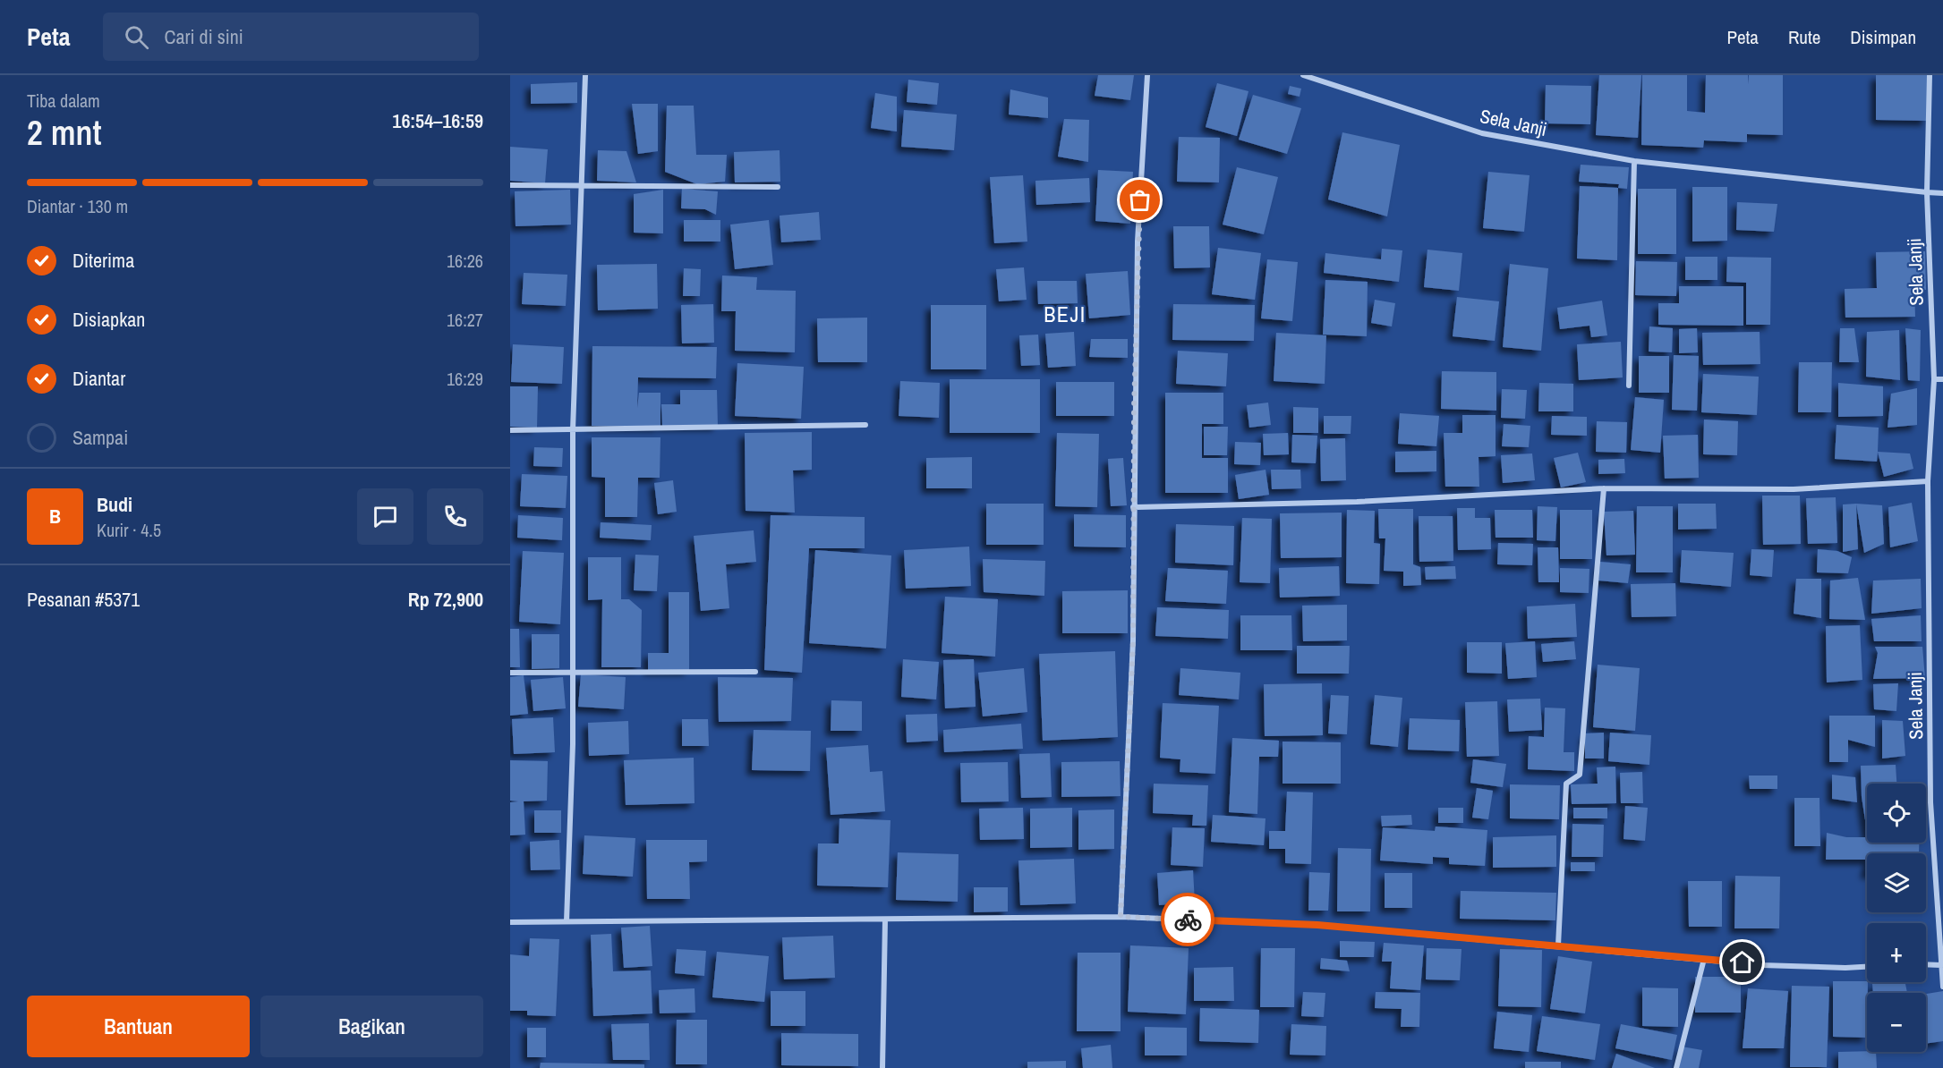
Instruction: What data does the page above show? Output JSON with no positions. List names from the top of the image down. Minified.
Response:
{"streets":{"street":["Sela Janji"]},"districts":["BEJI"],"page":{"header":"Peta","search":"Cari di sini","nav":["Peta","Rute","Disimpan"],"heading":["2 mnt","Tiba dalam","16:54–16:59"],"panel":["Budi","Kurir · 4.5","Pesanan #5371","Rp 72,900"],"bar":"Diantar · 130 m","list":[["Diterima","16:26"],["Disiapkan","16:27"],["Diantar","16:29"],"Sampai"],"round":"B","map_buttons":["+","−"],"buttons":["Bantuan","Bagikan"]}}
